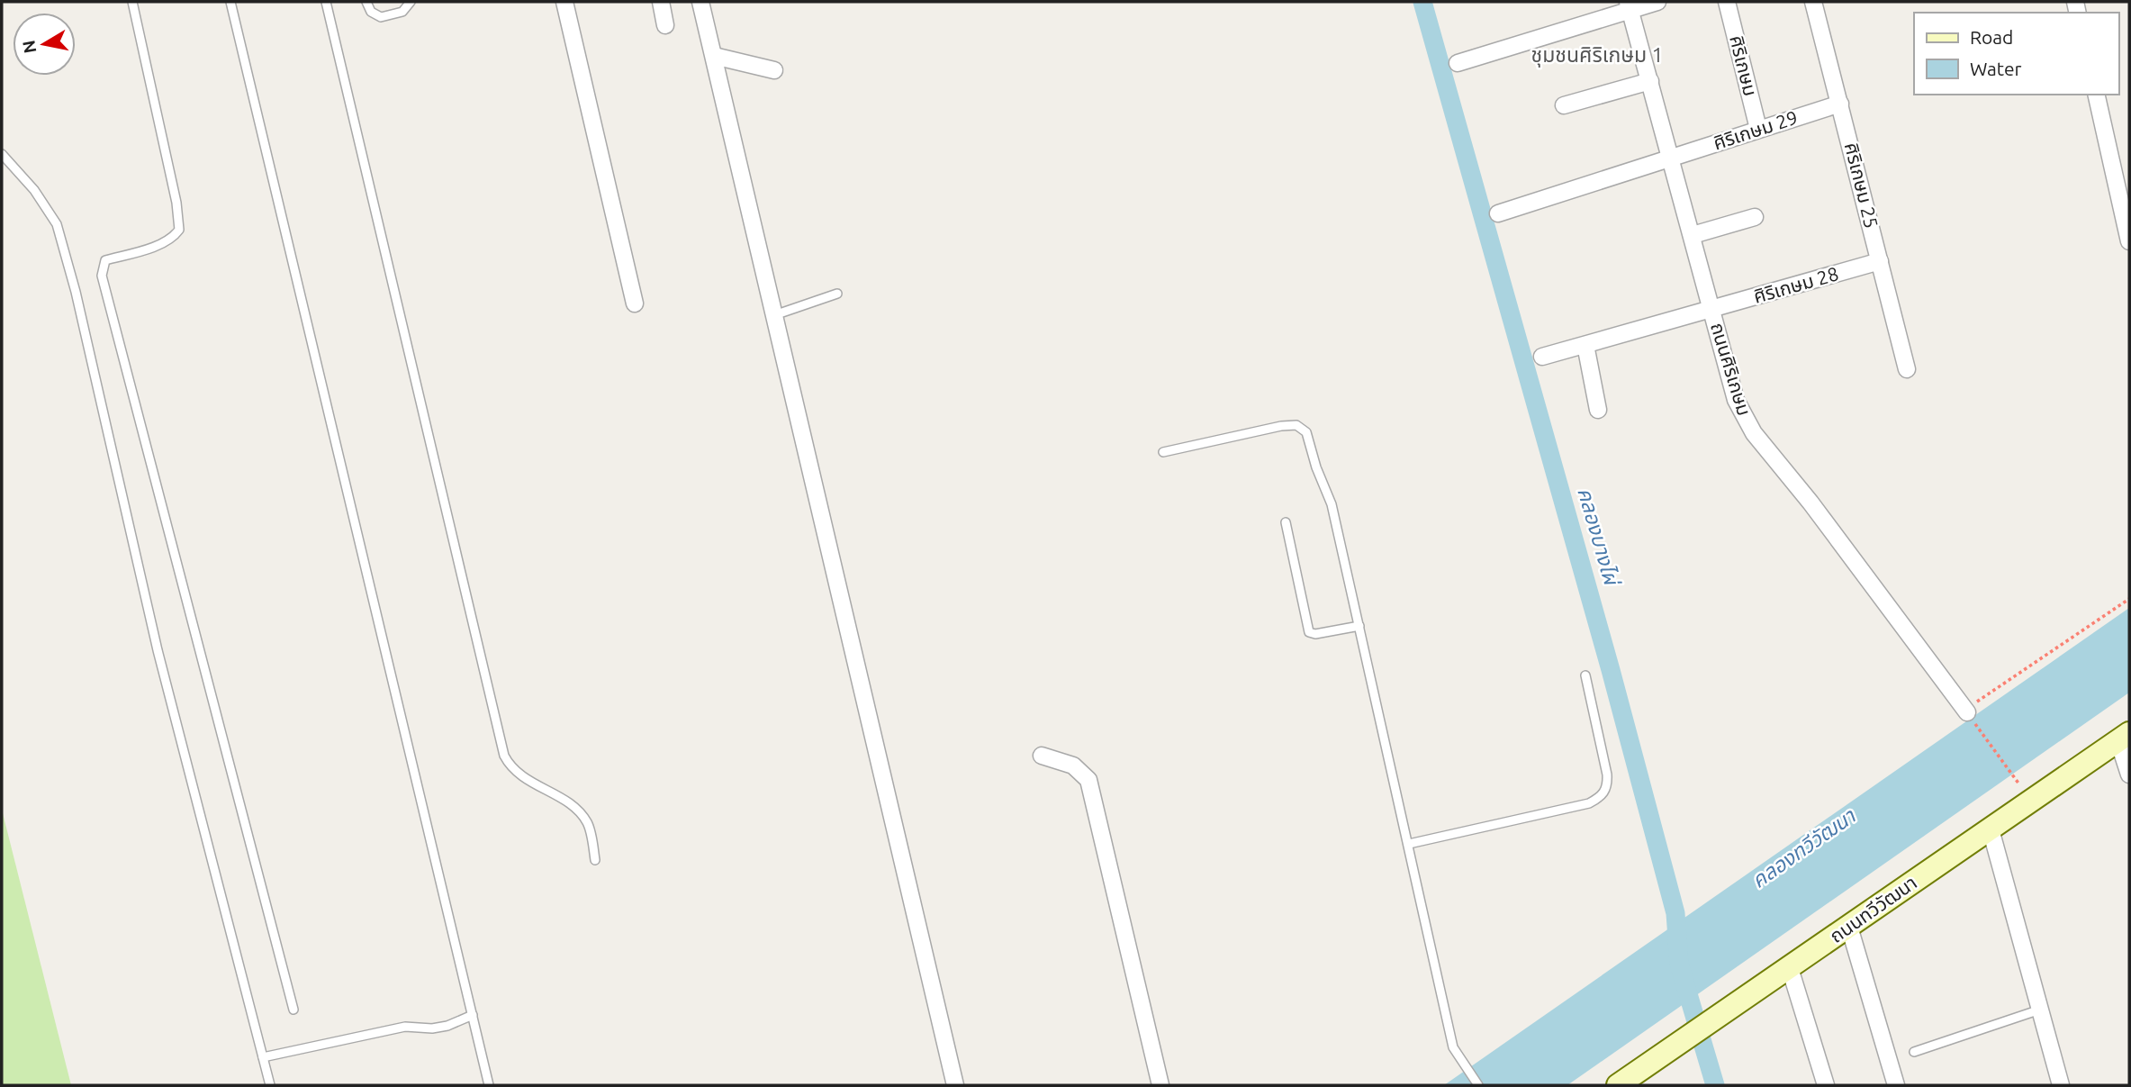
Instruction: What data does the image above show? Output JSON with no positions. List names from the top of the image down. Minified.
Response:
{"streets":{"main road":["ถนนทวีวัฒนา"],"street":["ศิริเกษม","ศิริเกษม 29","ศิริเกษม 25","ศิริเกษม 28","ถนนศิริเกษม"]},"crossings":[["ศิริเกษม","ศิริเกษม 29"],["ศิริเกษม 29","ศิริเกษม 25"],["ศิริเกษม 29","ถนนศิริเกษม"],["ศิริเกษม 25","ศิริเกษม 28"],["ศิริเกษม 28","ถนนศิริเกษม"]],"districts":["ชุมชนศิริเกษม 1"],"water":["คลองบางไผ่","คลองทวีวัฒนา"],"legend":["Road","Water"],"north":"left"}
